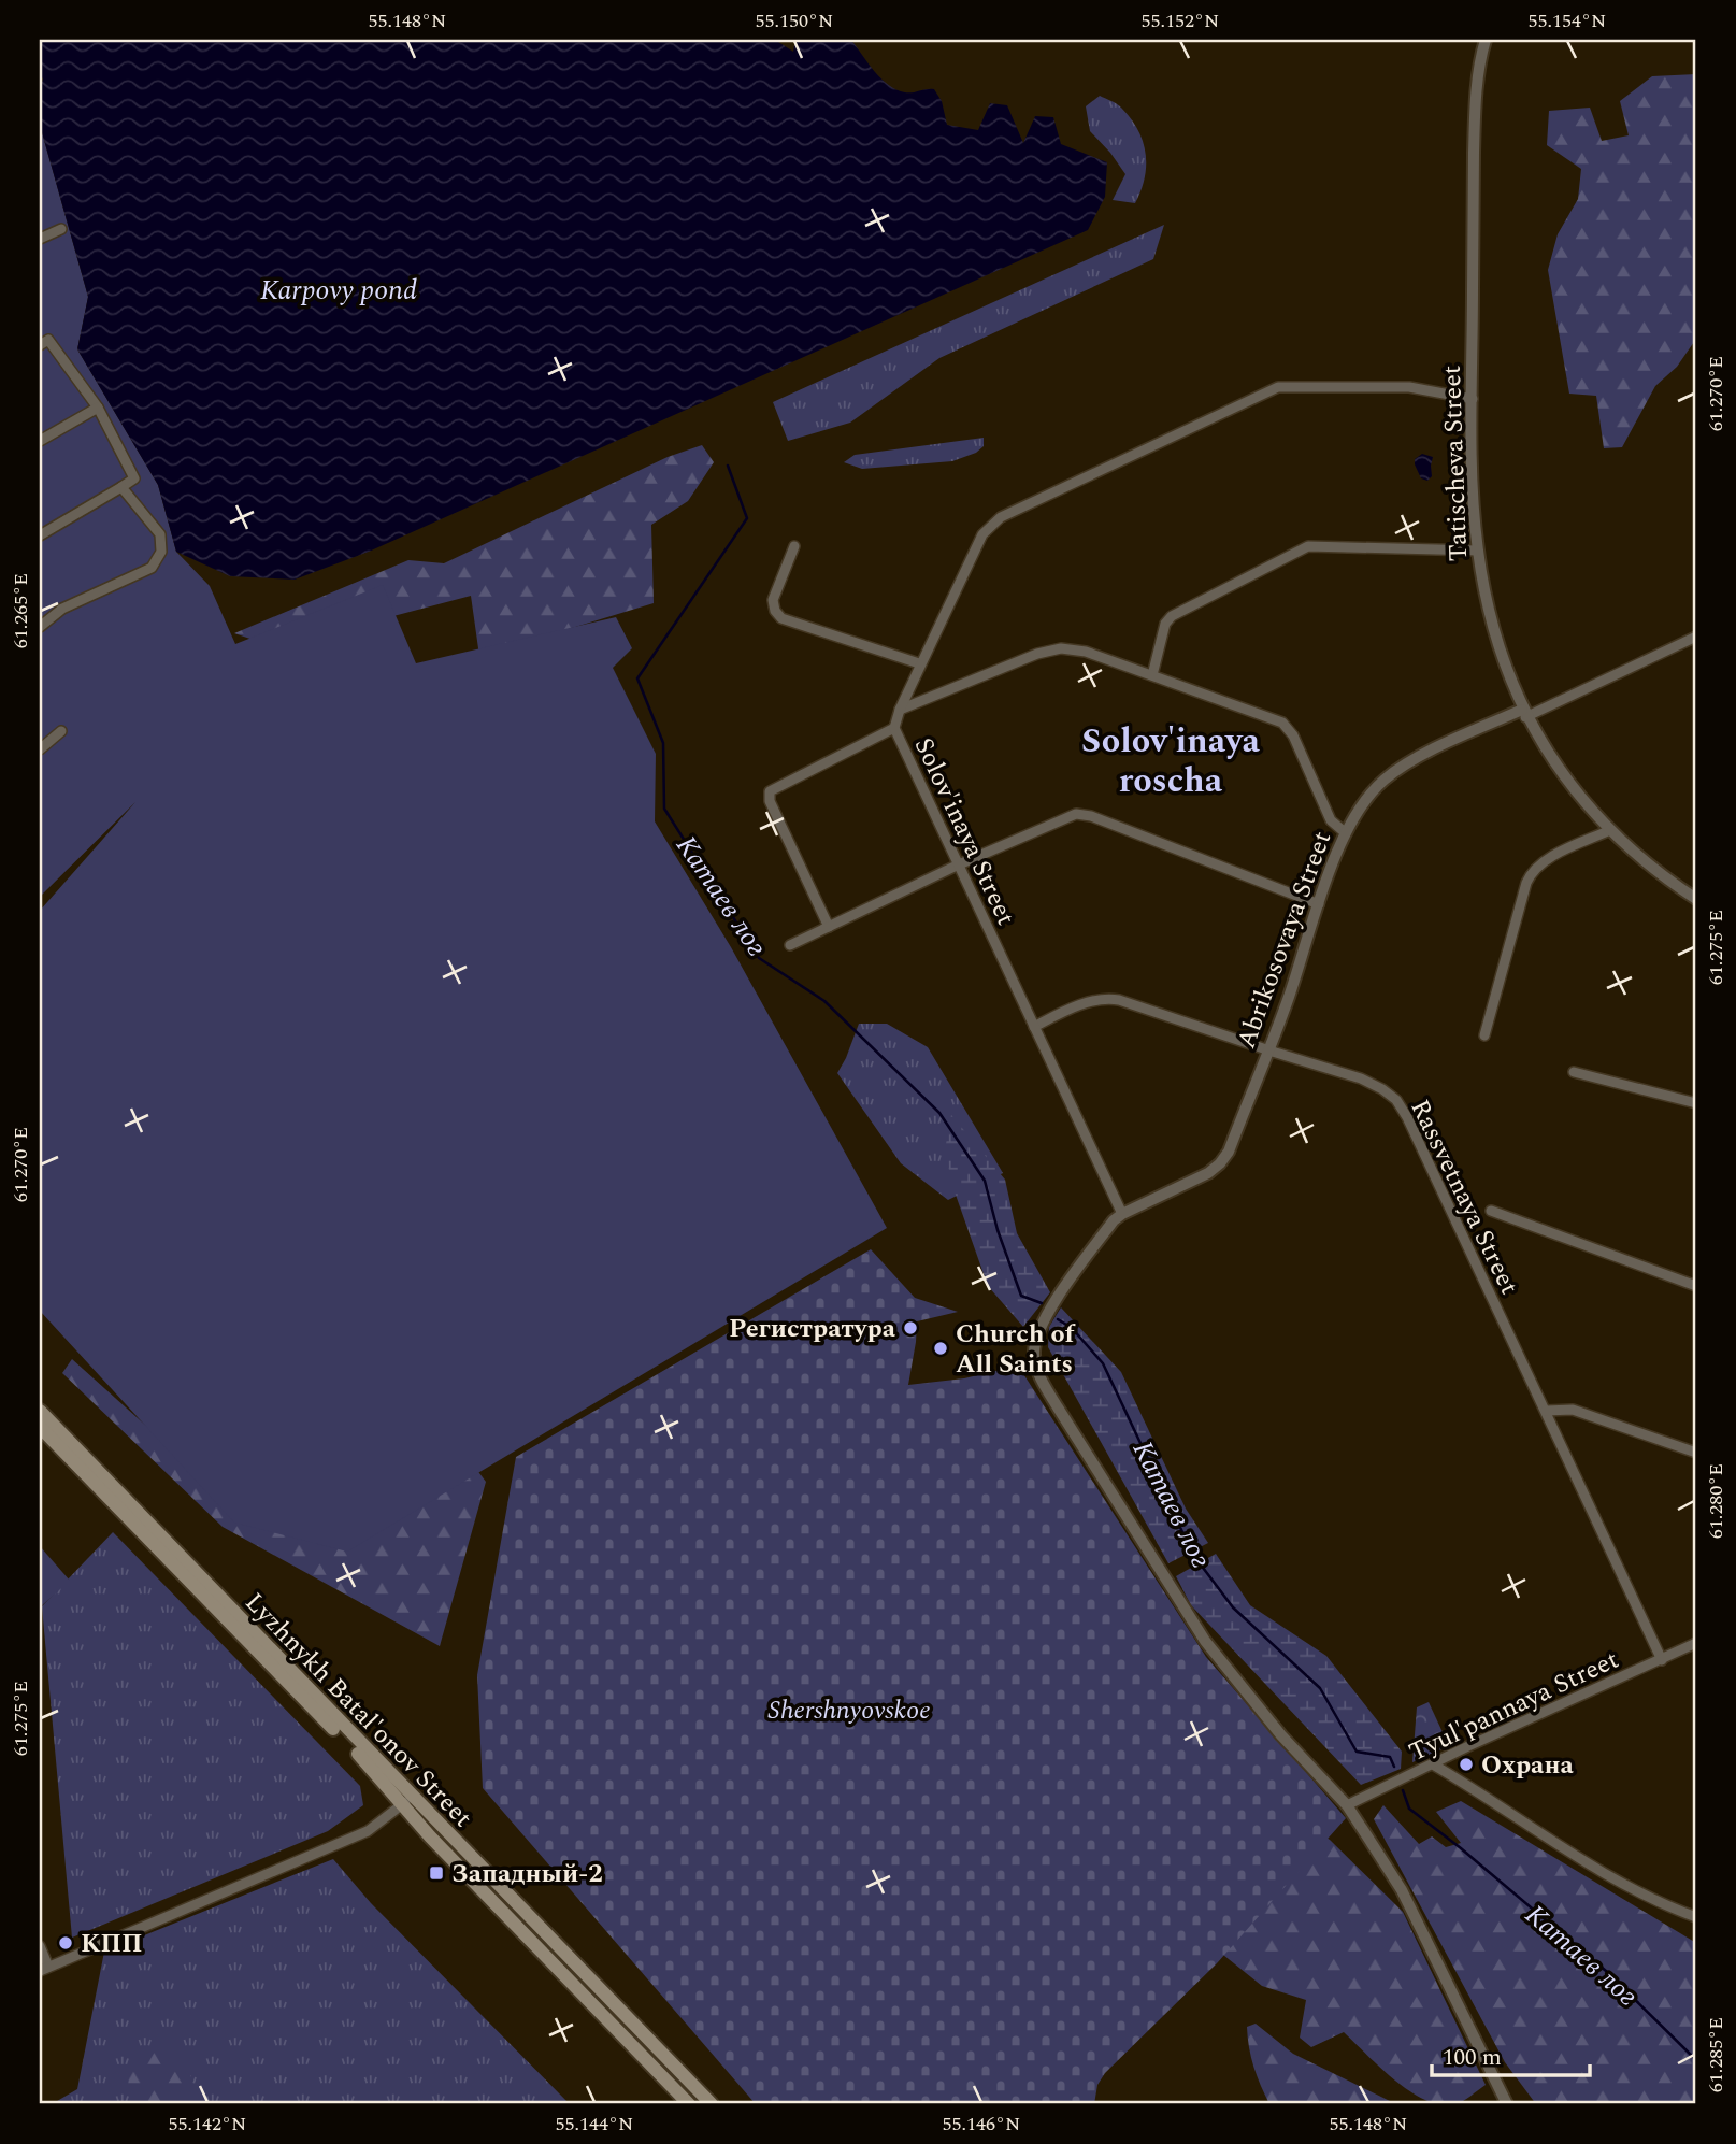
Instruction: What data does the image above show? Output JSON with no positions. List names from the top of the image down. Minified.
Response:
{"streets":{"main road":["Lyzhnykh Batal'onov Street"],"street":["Tatischeva Street","Solov'inaya Street","Abrikosovaya Street","Rassvetnaya Street","Tyul'pannaya Street"]},"crossings":[["Tatischeva Street","Solov'inaya Street"],["Tatischeva Street","Abrikosovaya Street"],["Solov'inaya Street","Abrikosovaya Street"],["Solov'inaya Street","Rassvetnaya Street"],["Abrikosovaya Street","Rassvetnaya Street"],["Rassvetnaya Street","Tyul'pannaya Street"]],"districts":["Solov'inaya roscha"],"water":["Karpovy pond","Катаев лог"],"parks":["Shershnyovskoe"],"places":{"other":["Регистратура","Church of All Saints","Охрана","КПП"],"transit":["Западный-2"]},"scale_bar":"100 m","coordinates":["55.148°N","55.150°N","55.152°N","55.154°N","61.270°E","61.265°E","61.275°E","61.280°E","61.285°E","55.142°N","55.144°N","55.146°N"]}
